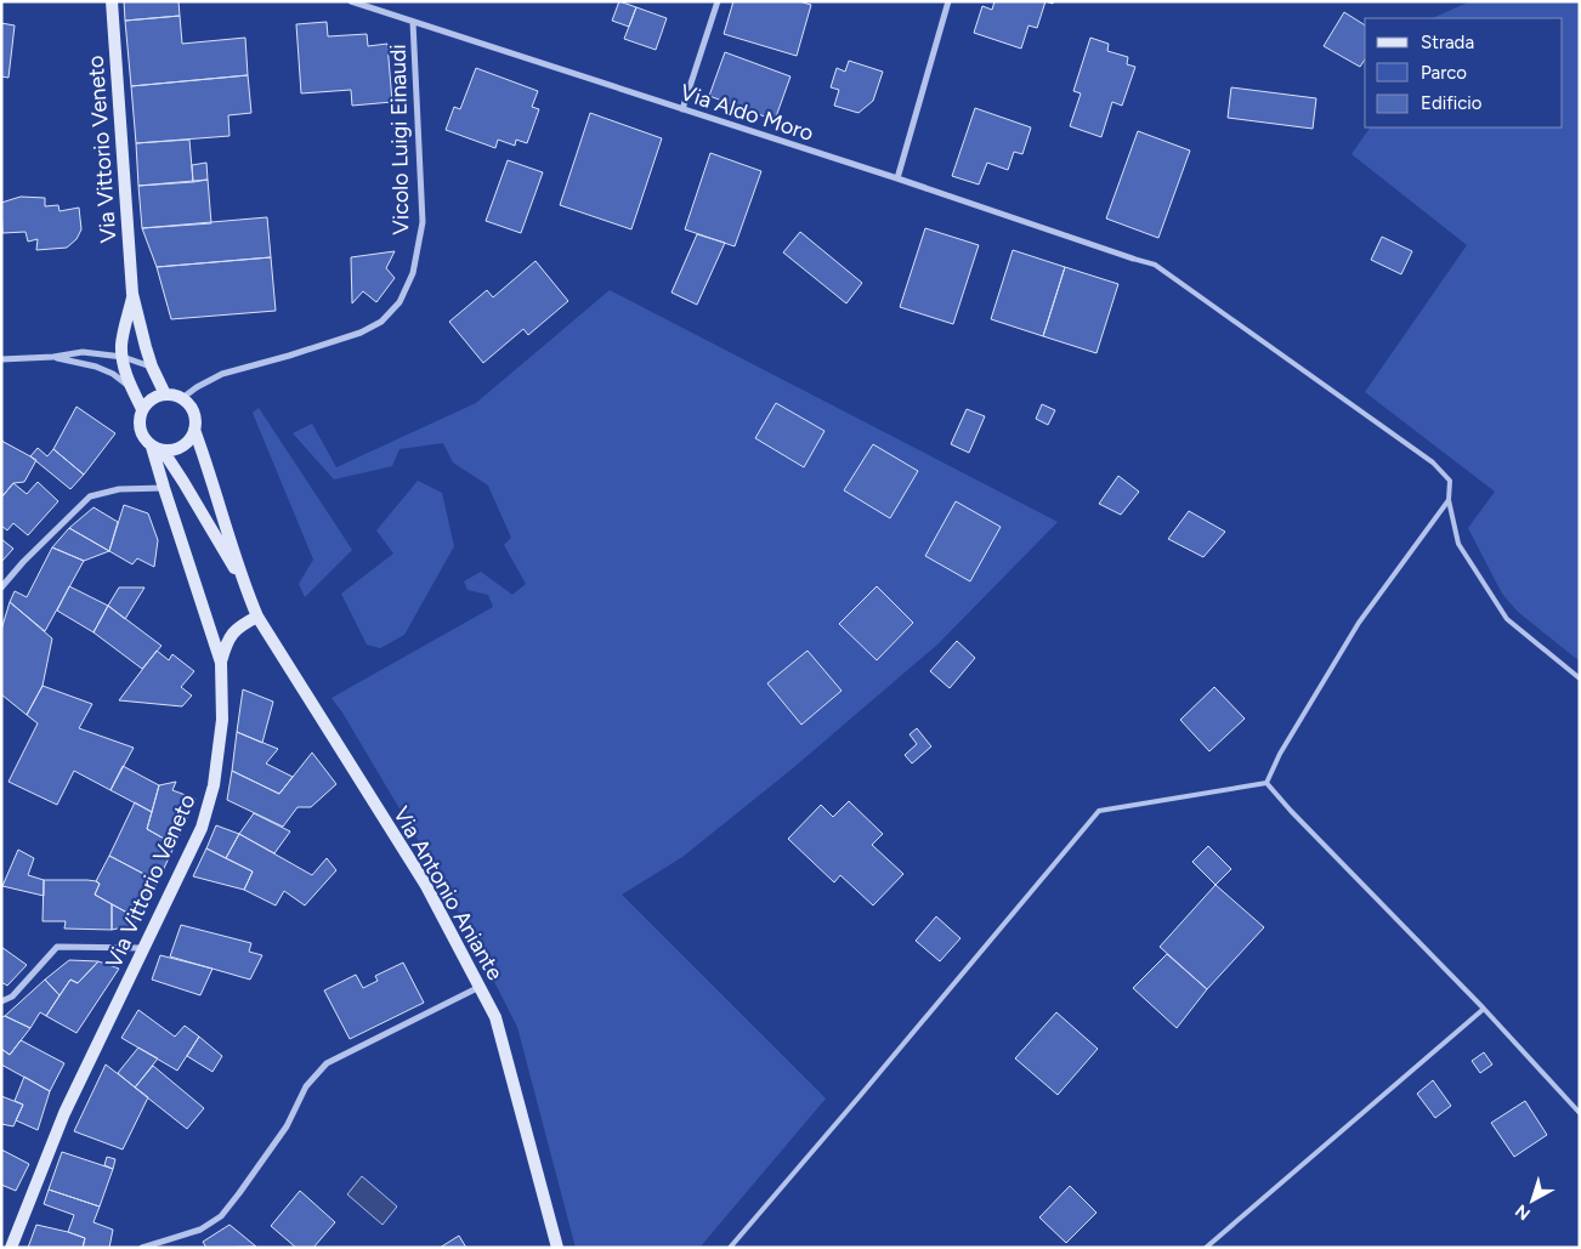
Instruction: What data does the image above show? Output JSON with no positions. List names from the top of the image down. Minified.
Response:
{"streets":{"street":["Via Aldo Moro","Vicolo Luigi Einaudi","Via Vittorio Veneto","Via Antonio Aniante"]},"crossings":[["Via Aldo Moro","Vicolo Luigi Einaudi"],["Vicolo Luigi Einaudi","Via Vittorio Veneto"]],"legend":["Strada","Parco","Edificio"],"north":"bottom left"}
